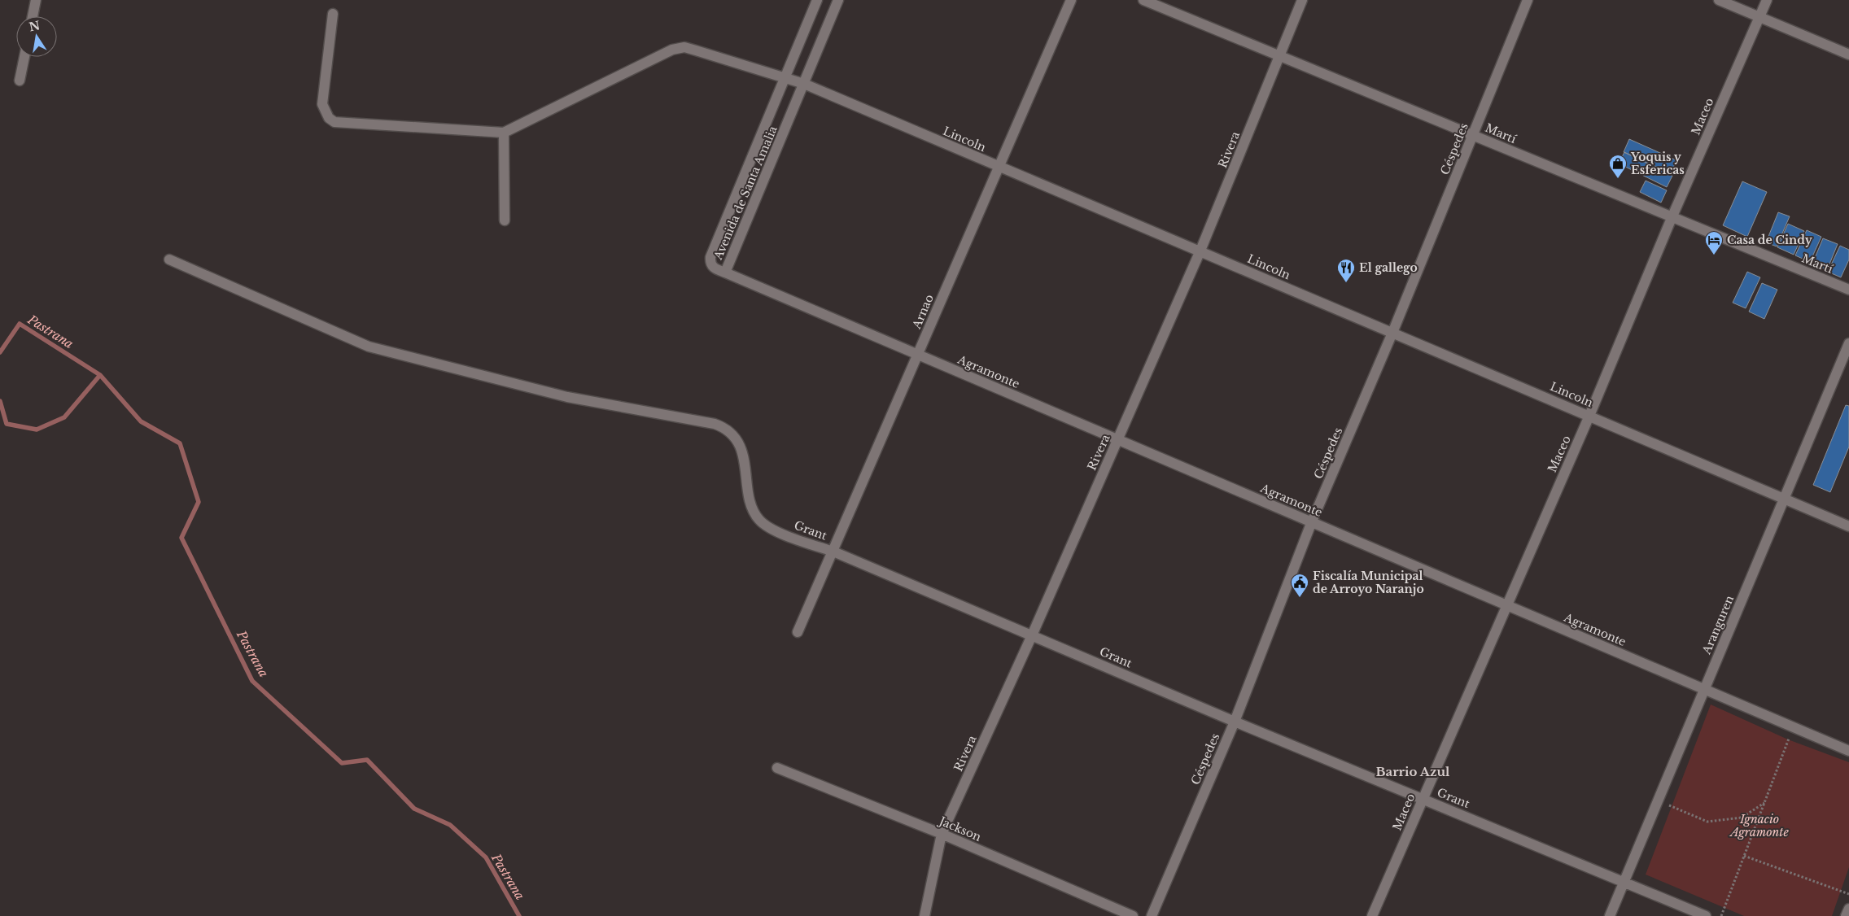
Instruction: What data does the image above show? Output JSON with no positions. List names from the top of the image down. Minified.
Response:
{"streets":{"street":["Maceo","Martí","Lincoln","Céspedes","Rivera","Avenida de Santa Amalia","Arnao","Agramonte","Grant","Aranguren","Jackson"]},"crossings":[["Maceo","Martí"],["Maceo","Lincoln"],["Maceo","Agramonte"],["Maceo","Grant"],["Martí","Céspedes"],["Martí","Rivera"],["Lincoln","Céspedes"],["Lincoln","Rivera"],["Lincoln","Avenida de Santa Amalia"],["Lincoln","Arnao"],["Lincoln","Aranguren"],["Céspedes","Agramonte"],["Céspedes","Grant"],["Rivera","Agramonte"],["Rivera","Grant"],["Rivera","Jackson"],["Avenida de Santa Amalia","Agramonte"],["Arnao","Agramonte"],["Arnao","Grant"],["Agramonte","Aranguren"],["Grant","Aranguren"]],"districts":["Barrio Azul"],"water":["Pastrana"],"parks":["Ignacio Agramonte"],"places":{"shop":["Yoquis y Esfericas"],"hotel":["Casa de Cindy"],"restaurant":["El gallego"],"public building":["Fiscalía Municipal de Arroyo Naranjo"]},"north":"top"}
